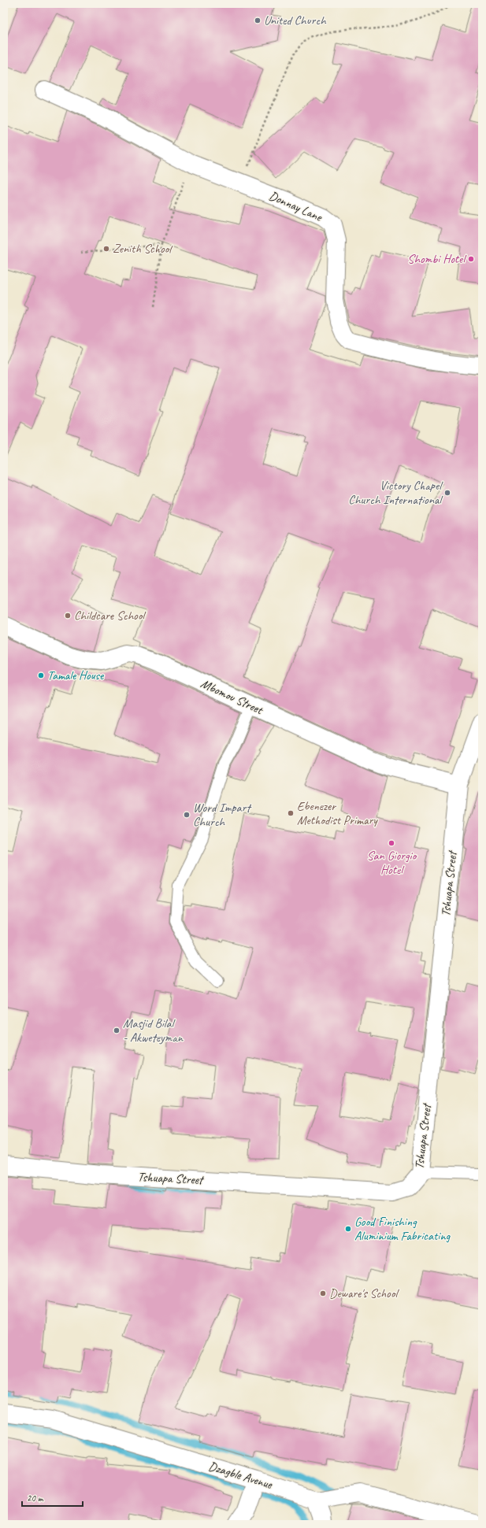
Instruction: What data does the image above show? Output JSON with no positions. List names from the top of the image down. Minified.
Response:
{"streets":{"street":["Donnay Lane","Mbomou Street","Tshuapa Street","Dzagble Avenue"]},"crossings":[["Mbomou Street","Tshuapa Street"]],"places":["United Church","Zenith School","Shombi Hotel","Victory Chapel Church International","Childcare School","Tamale House","Ebenezer Methodist Primary","Word Impart Church","San Giorgio Hotel","Masjid Bilal - Akweteyman","Good Finishing Aluminium Fabricating","Deware's School"],"scale_bar":"20 m"}
